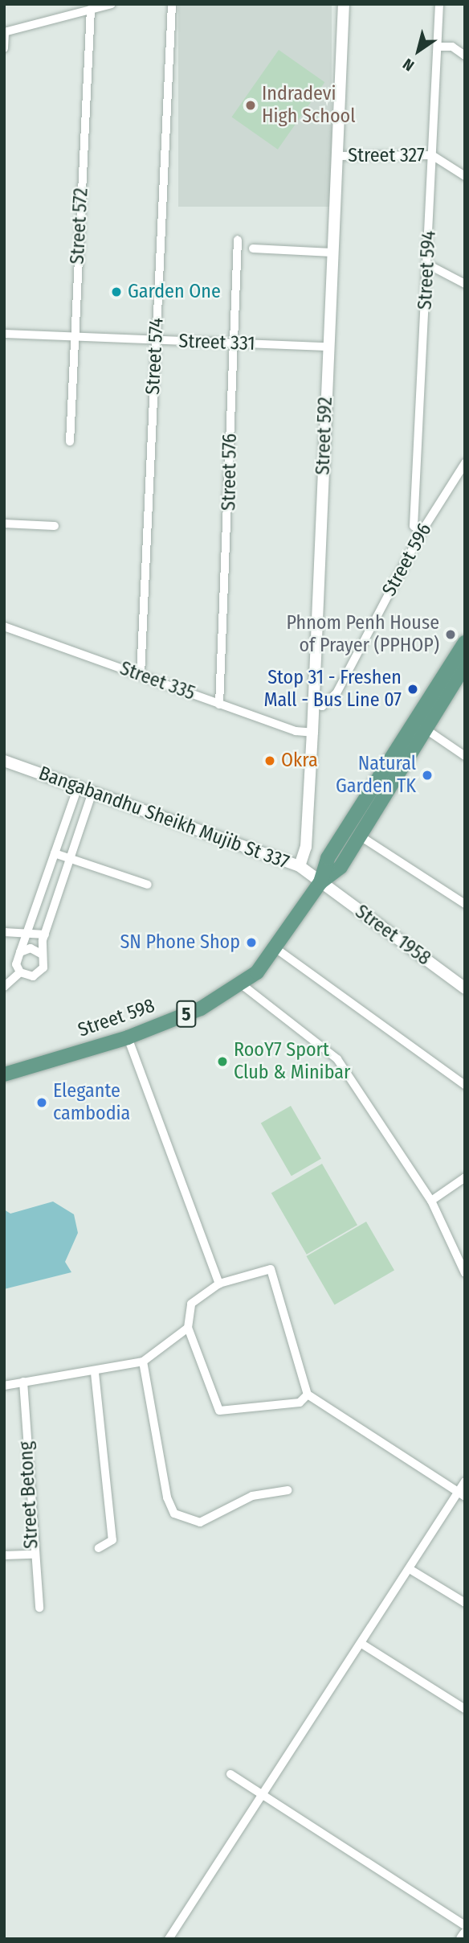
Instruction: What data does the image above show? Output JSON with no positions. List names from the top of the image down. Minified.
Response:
{"streets":{"main road":["5","Street 598"],"street":["Street 327","Street 572","Street 594","Street 331","Street 574","Street 592","Street 576","Street 596","Street 335","Bangabandhu Sheikh Mujib St 337","Street 1958","Street Betong"]},"crossings":[["Street 327","Street 594"],["Street 327","Street 592"],["Street 572","Street 331"],["Street 594","Street 596"],["Street 331","Street 574"],["Street 331","Street 592"],["Street 331","Street 576"],["Street 574","Street 335"],["Street 592","Street 596"],["Street 592","Street 335"],["Street 592","Bangabandhu Sheikh Mujib St 337"],["Street 576","Street 335"],["Bangabandhu Sheikh Mujib St 337","Street 1958"],["Bangabandhu Sheikh Mujib St 337","Street 598"],["Street 1958","Street 598"]],"places":["Indradevi High School","Garden One","Phnom Penh House of Prayer (PPHOP)","Stop 31 - Freshen Mall - Bus Line 07","Okra","Natural Garden TK","SN Phone Shop","RooY7 Sport Club & Minibar","Elegante cambodia"],"north":"bottom left"}
